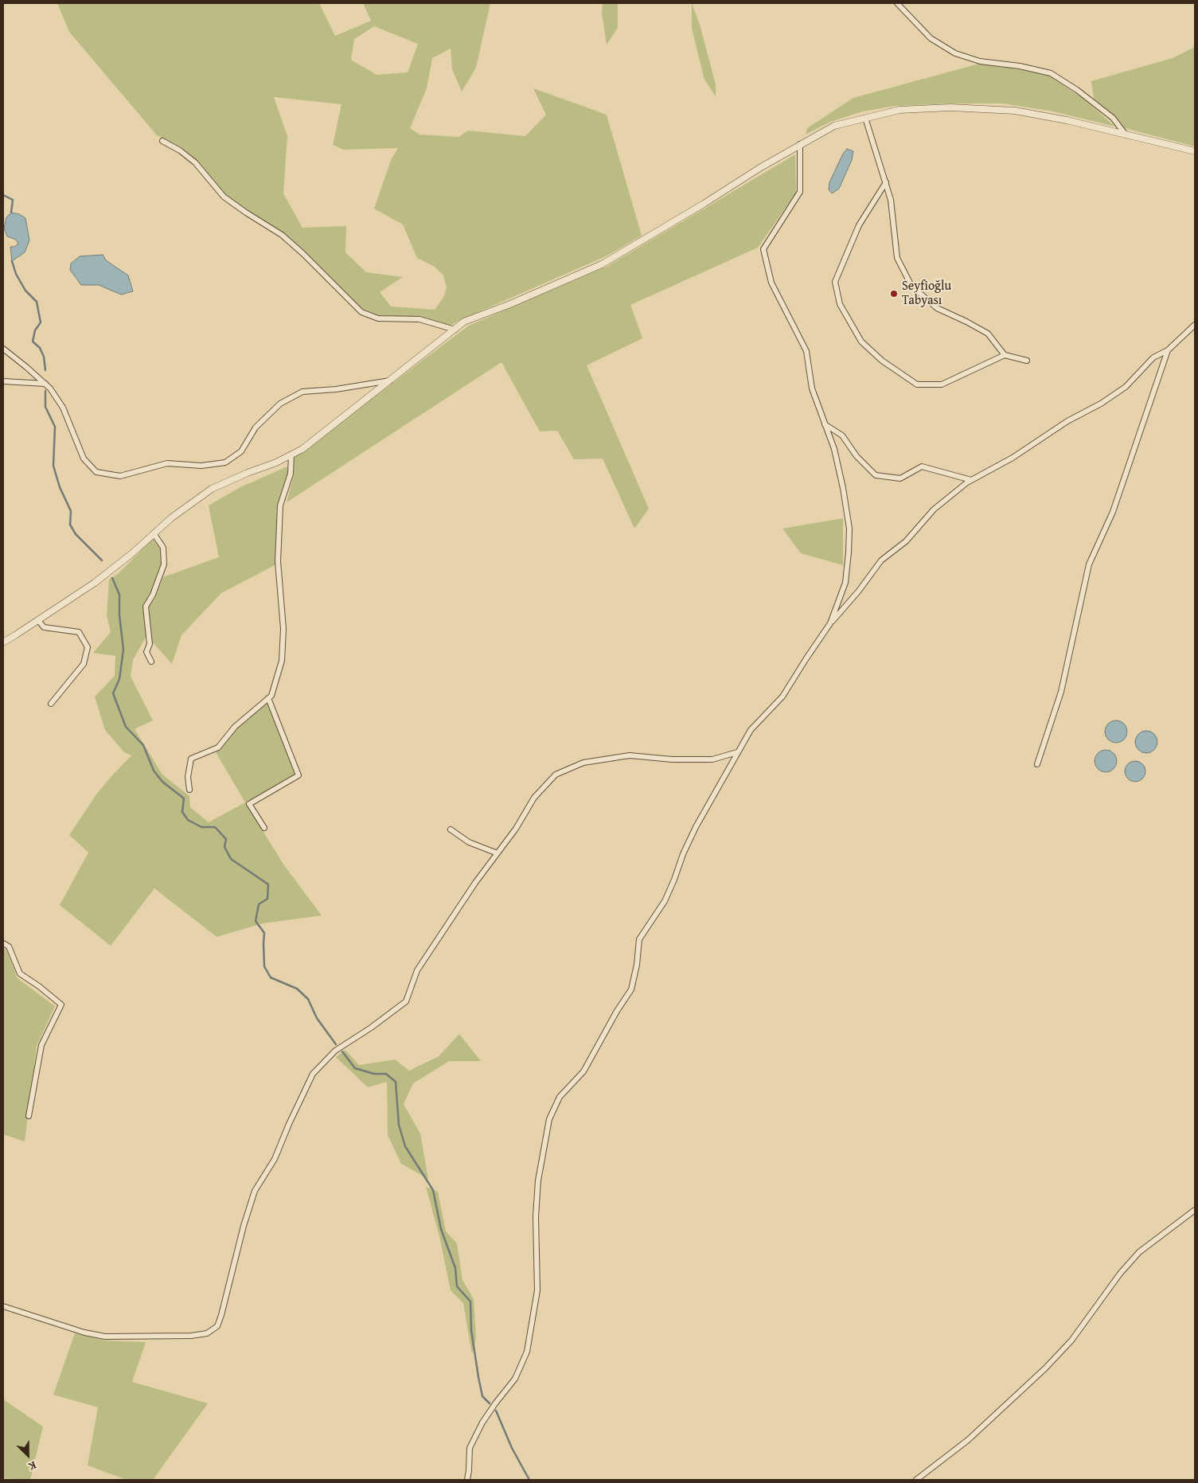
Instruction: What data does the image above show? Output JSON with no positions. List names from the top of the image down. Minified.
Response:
{"places":["Seyfioğlu Tabyası"],"north":"bottom right"}
